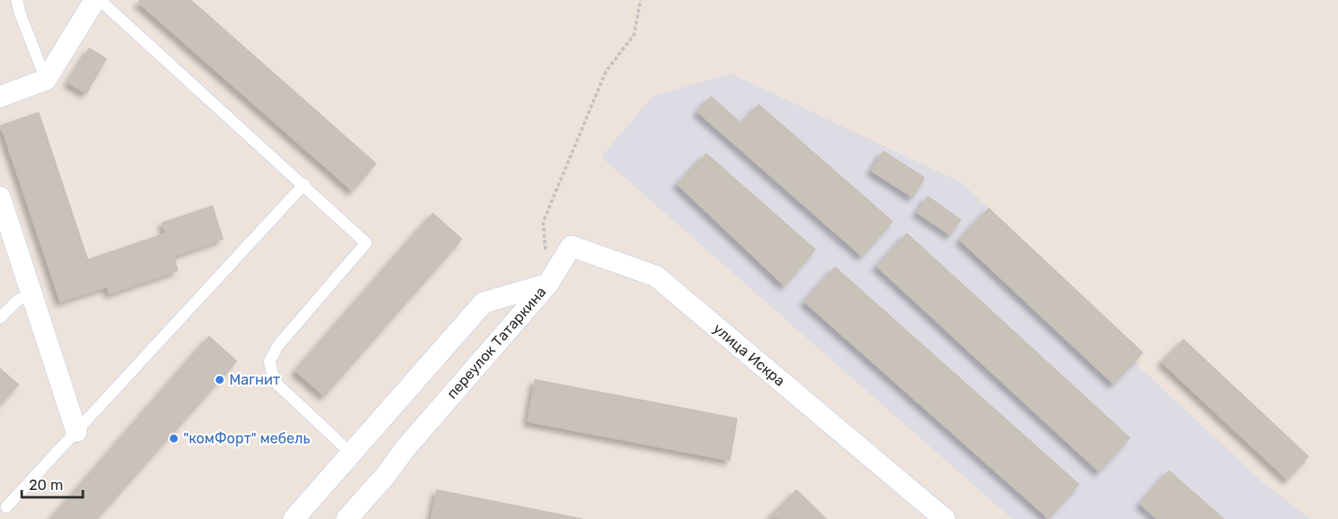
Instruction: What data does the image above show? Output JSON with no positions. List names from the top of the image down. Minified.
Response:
{"streets":{"street":["переулок Татаркина","улица Искра"]},"crossings":[["переулок Татаркина","улица Искра"]],"places":["Магнит","\"комФорт\" мебель"],"scale_bar":"20 m"}
